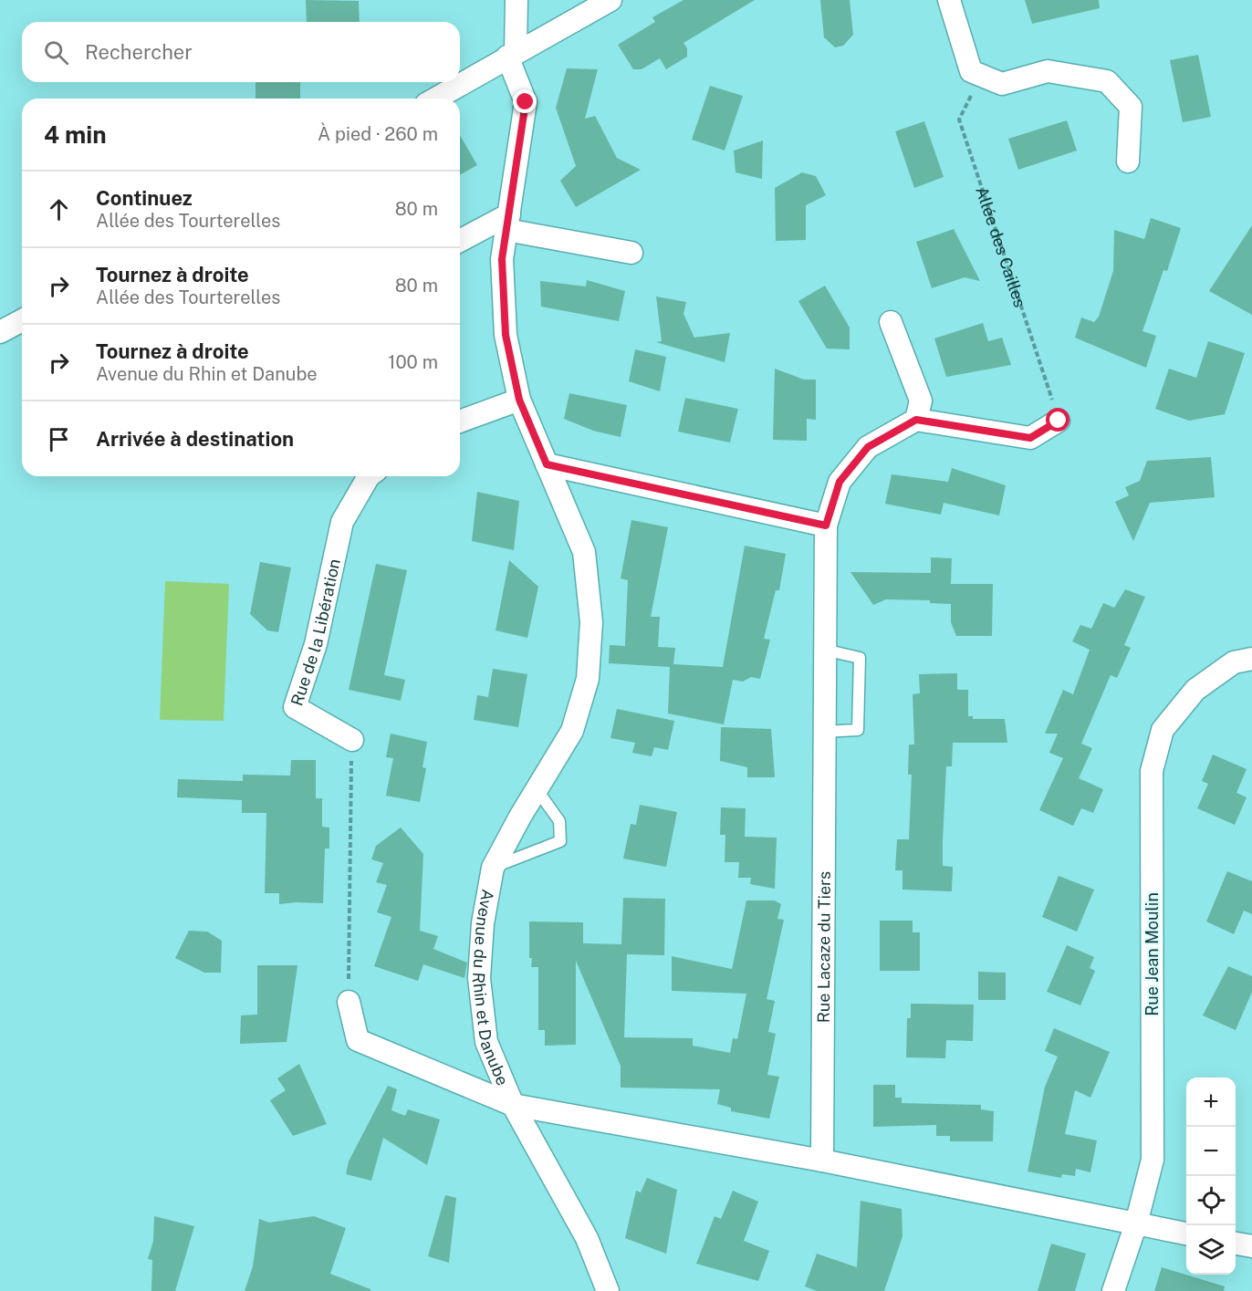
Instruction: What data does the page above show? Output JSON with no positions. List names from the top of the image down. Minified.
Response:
{"streets":{"street":["Rue de la Libération","Rue Lacaze du Tiers","Rue Jean Moulin","Avenue du Rhin et Danube"],"path":["Allée des Cailles"]},"page":{"search":"Rechercher","heading":["4 min","À pied · 260 m"],"list":[["Continuez","Allée des Tourterelles","80 m"],["Tournez à droite","Allée des Tourterelles","80 m"],["Tournez à droite","Avenue du Rhin et Danube","100 m"],"Arrivée à destination"],"map_buttons":["+","−"]}}
